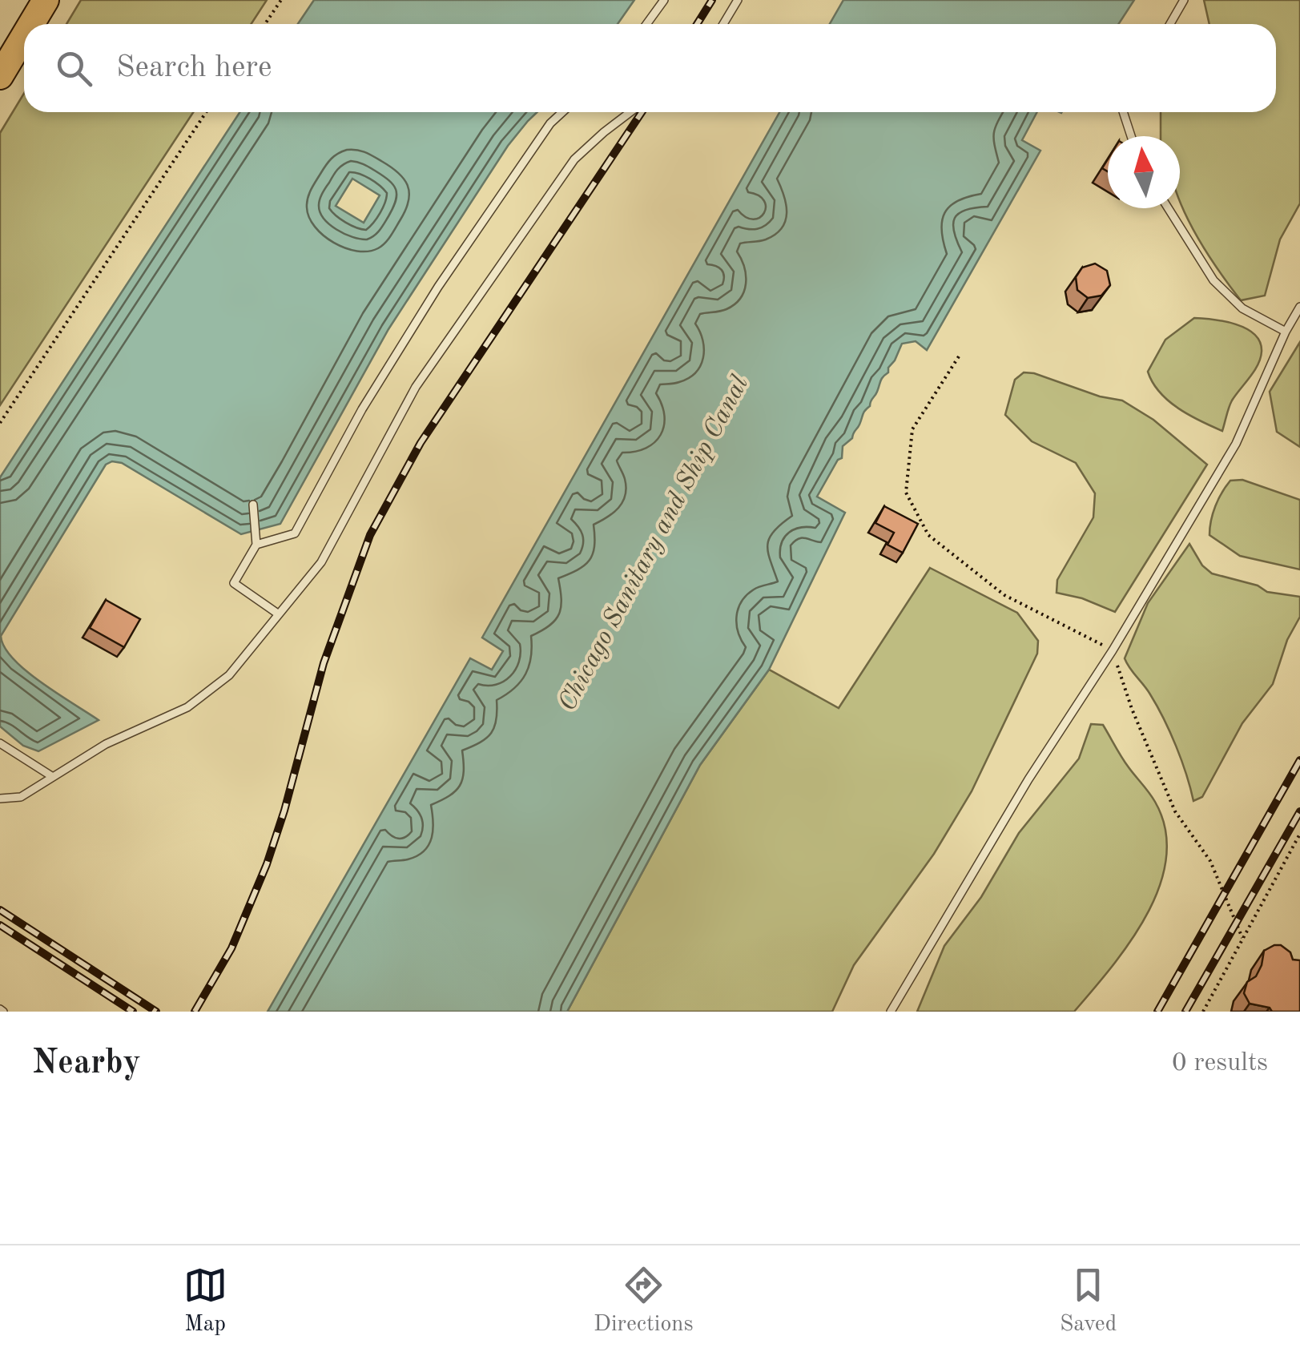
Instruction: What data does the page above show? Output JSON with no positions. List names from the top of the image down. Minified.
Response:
{"water":["Chicago Sanitary and Ship Canal"],"north":"top","page":{"search":"Search here","heading":["Nearby","0 results"],"nav":["Map","Directions","Saved"]}}
